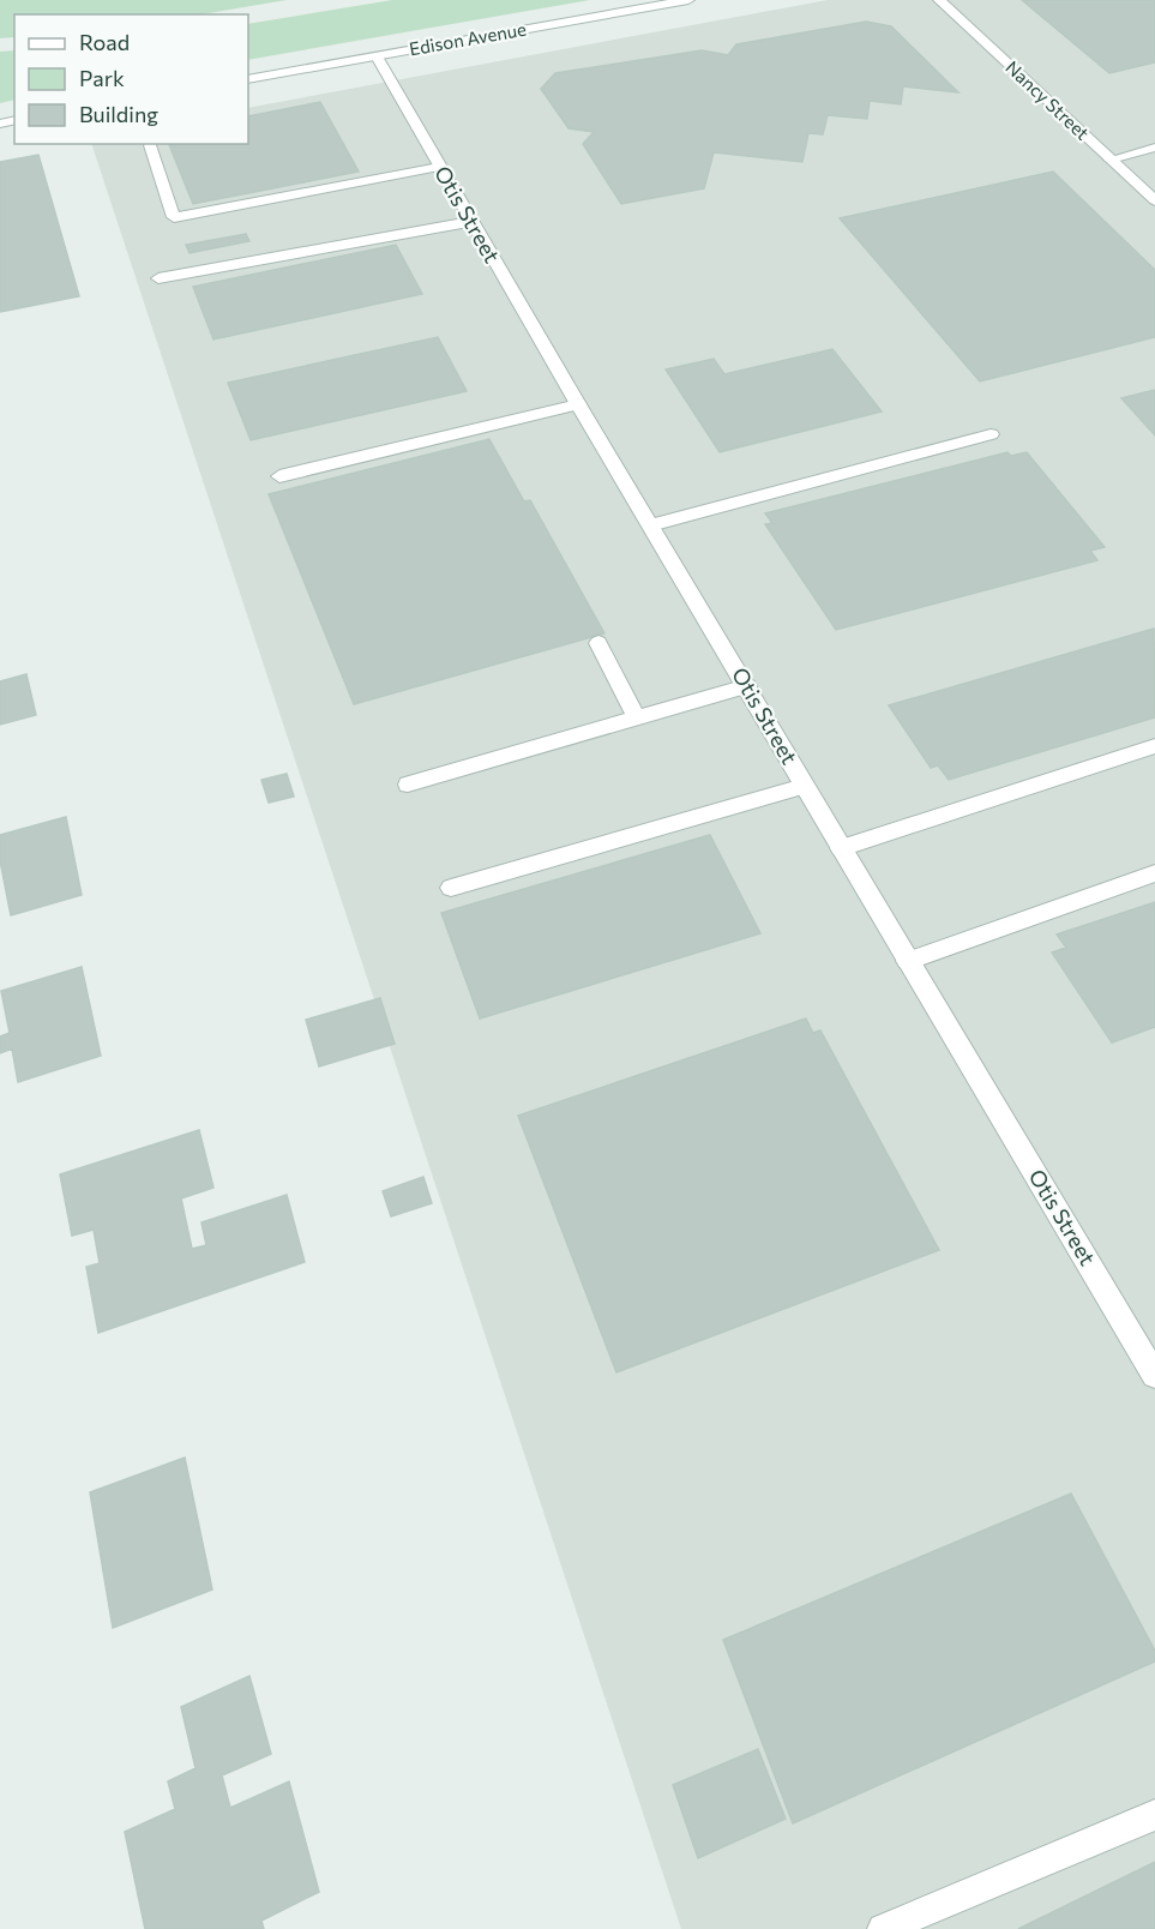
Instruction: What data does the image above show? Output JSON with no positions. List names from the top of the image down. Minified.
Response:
{"streets":{"street":["Edison Avenue","Nancy Street","Otis Street"]},"crossings":[["Edison Avenue","Otis Street"]],"legend":["Road","Park","Building"]}
